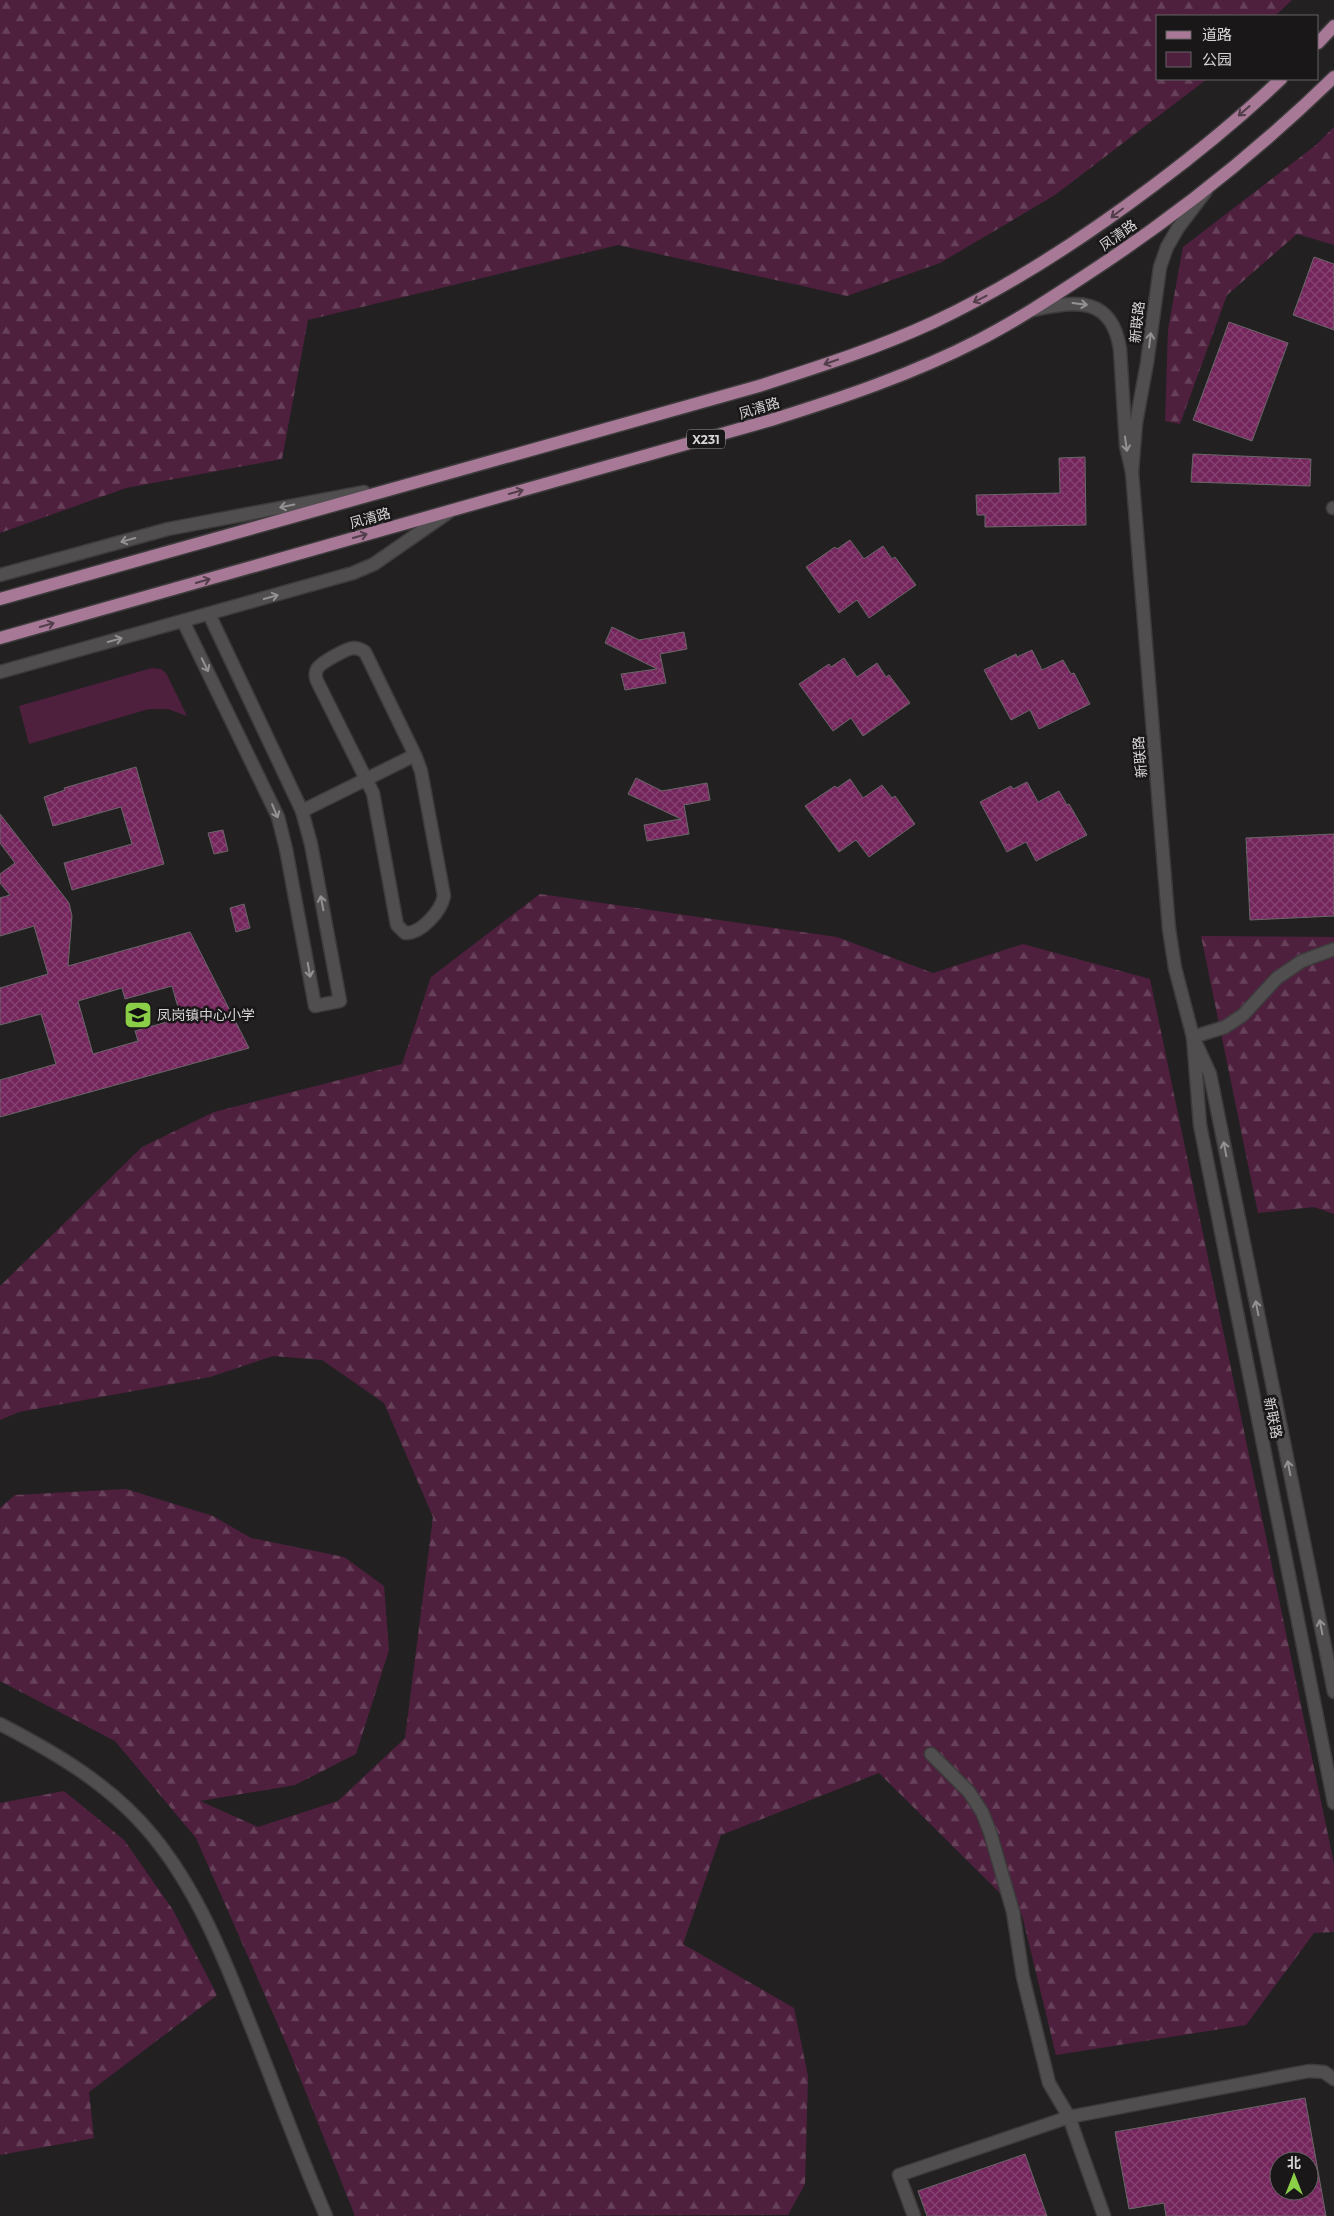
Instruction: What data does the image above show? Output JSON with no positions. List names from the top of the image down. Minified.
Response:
{"streets":{"main road":["凤清路","X231"],"street":["新联路"]},"crossings":[["凤清路","新联路"]],"places":{"school or university":["凤岗镇中心小学"]},"legend":["道路","公园"],"north":"top"}
